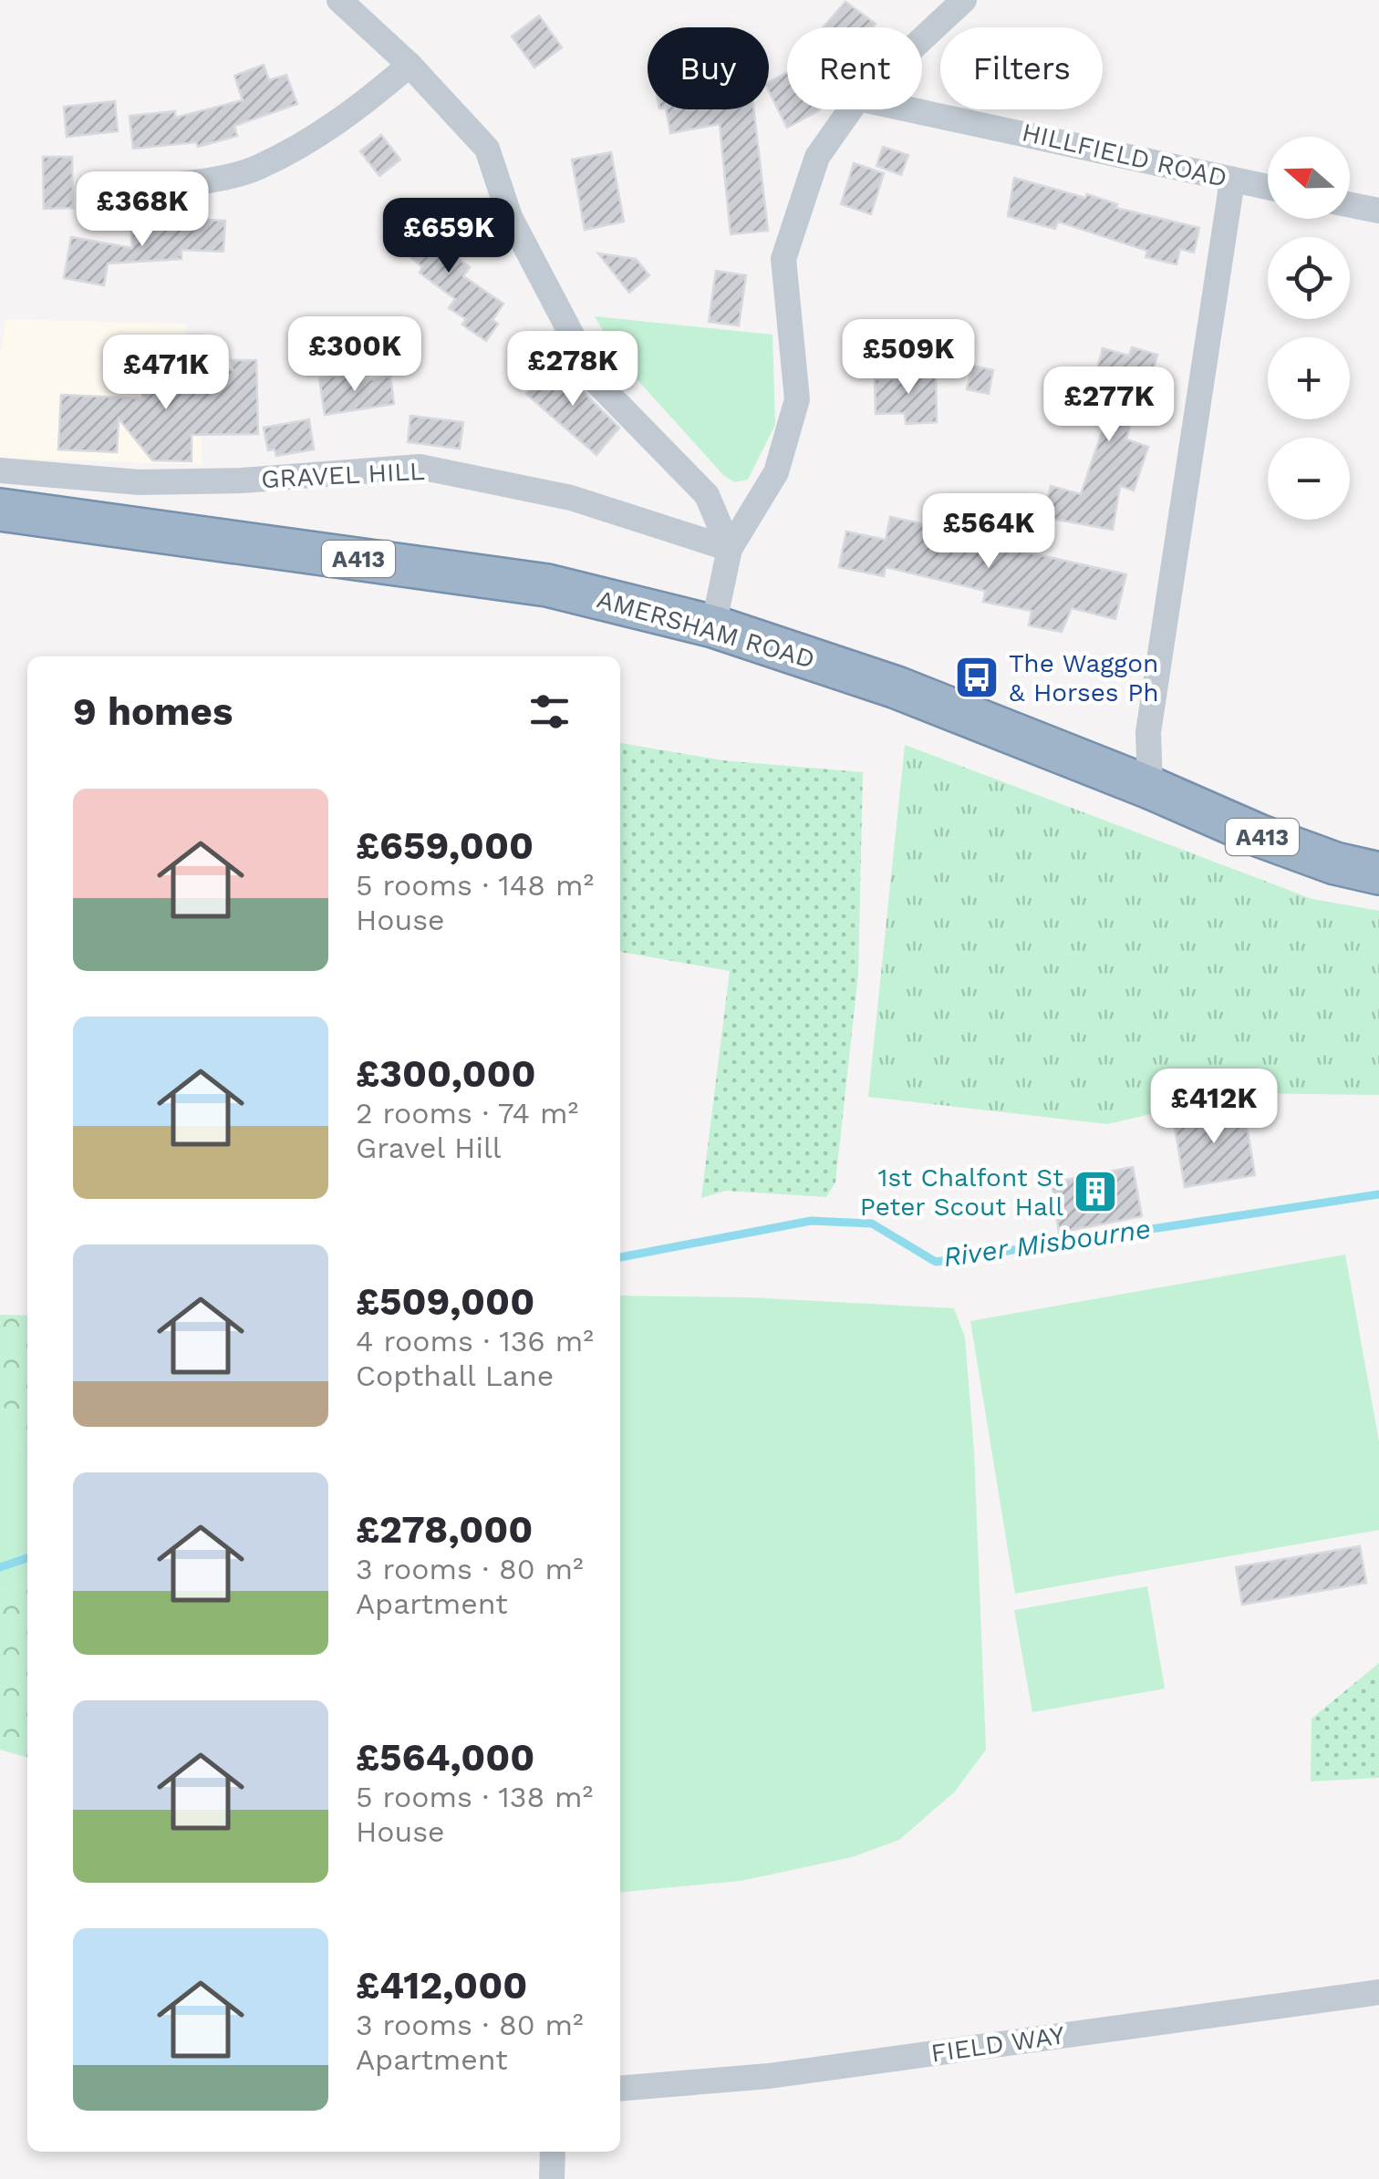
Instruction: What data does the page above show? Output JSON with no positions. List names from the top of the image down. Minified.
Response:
{"streets":{"highway":["A413","AMERSHAM ROAD"],"street":["HILLFIELD ROAD","GRAVEL HILL","FIELD WAY"]},"water":["River Misbourne"],"places":{"bus stop":["The Waggon & Horses Ph"],"building":["1st Chalfont St Peter Scout Hall"]},"north":"left","page":{"chip":["Buy","Rent","Filters"],"map_buttons":["+","−"],"price":["£368K","£659K","£300K","£509K","£278K","£471K","£277K","£564K","£412K"],"heading":"9 homes","list":[{"name":"£659,000","note":"5 rooms · 148 m² · House"},{"name":"£300,000","note":"2 rooms · 74 m² · Gravel Hill"},{"name":"£509,000","note":"4 rooms · 136 m² · Copthall Lane"},{"name":"£278,000","note":"3 rooms · 80 m² · Apartment"},{"name":"£564,000","note":"5 rooms · 138 m² · House"},{"name":"£412,000","note":"3 rooms · 80 m² · Apartment"}]}}
